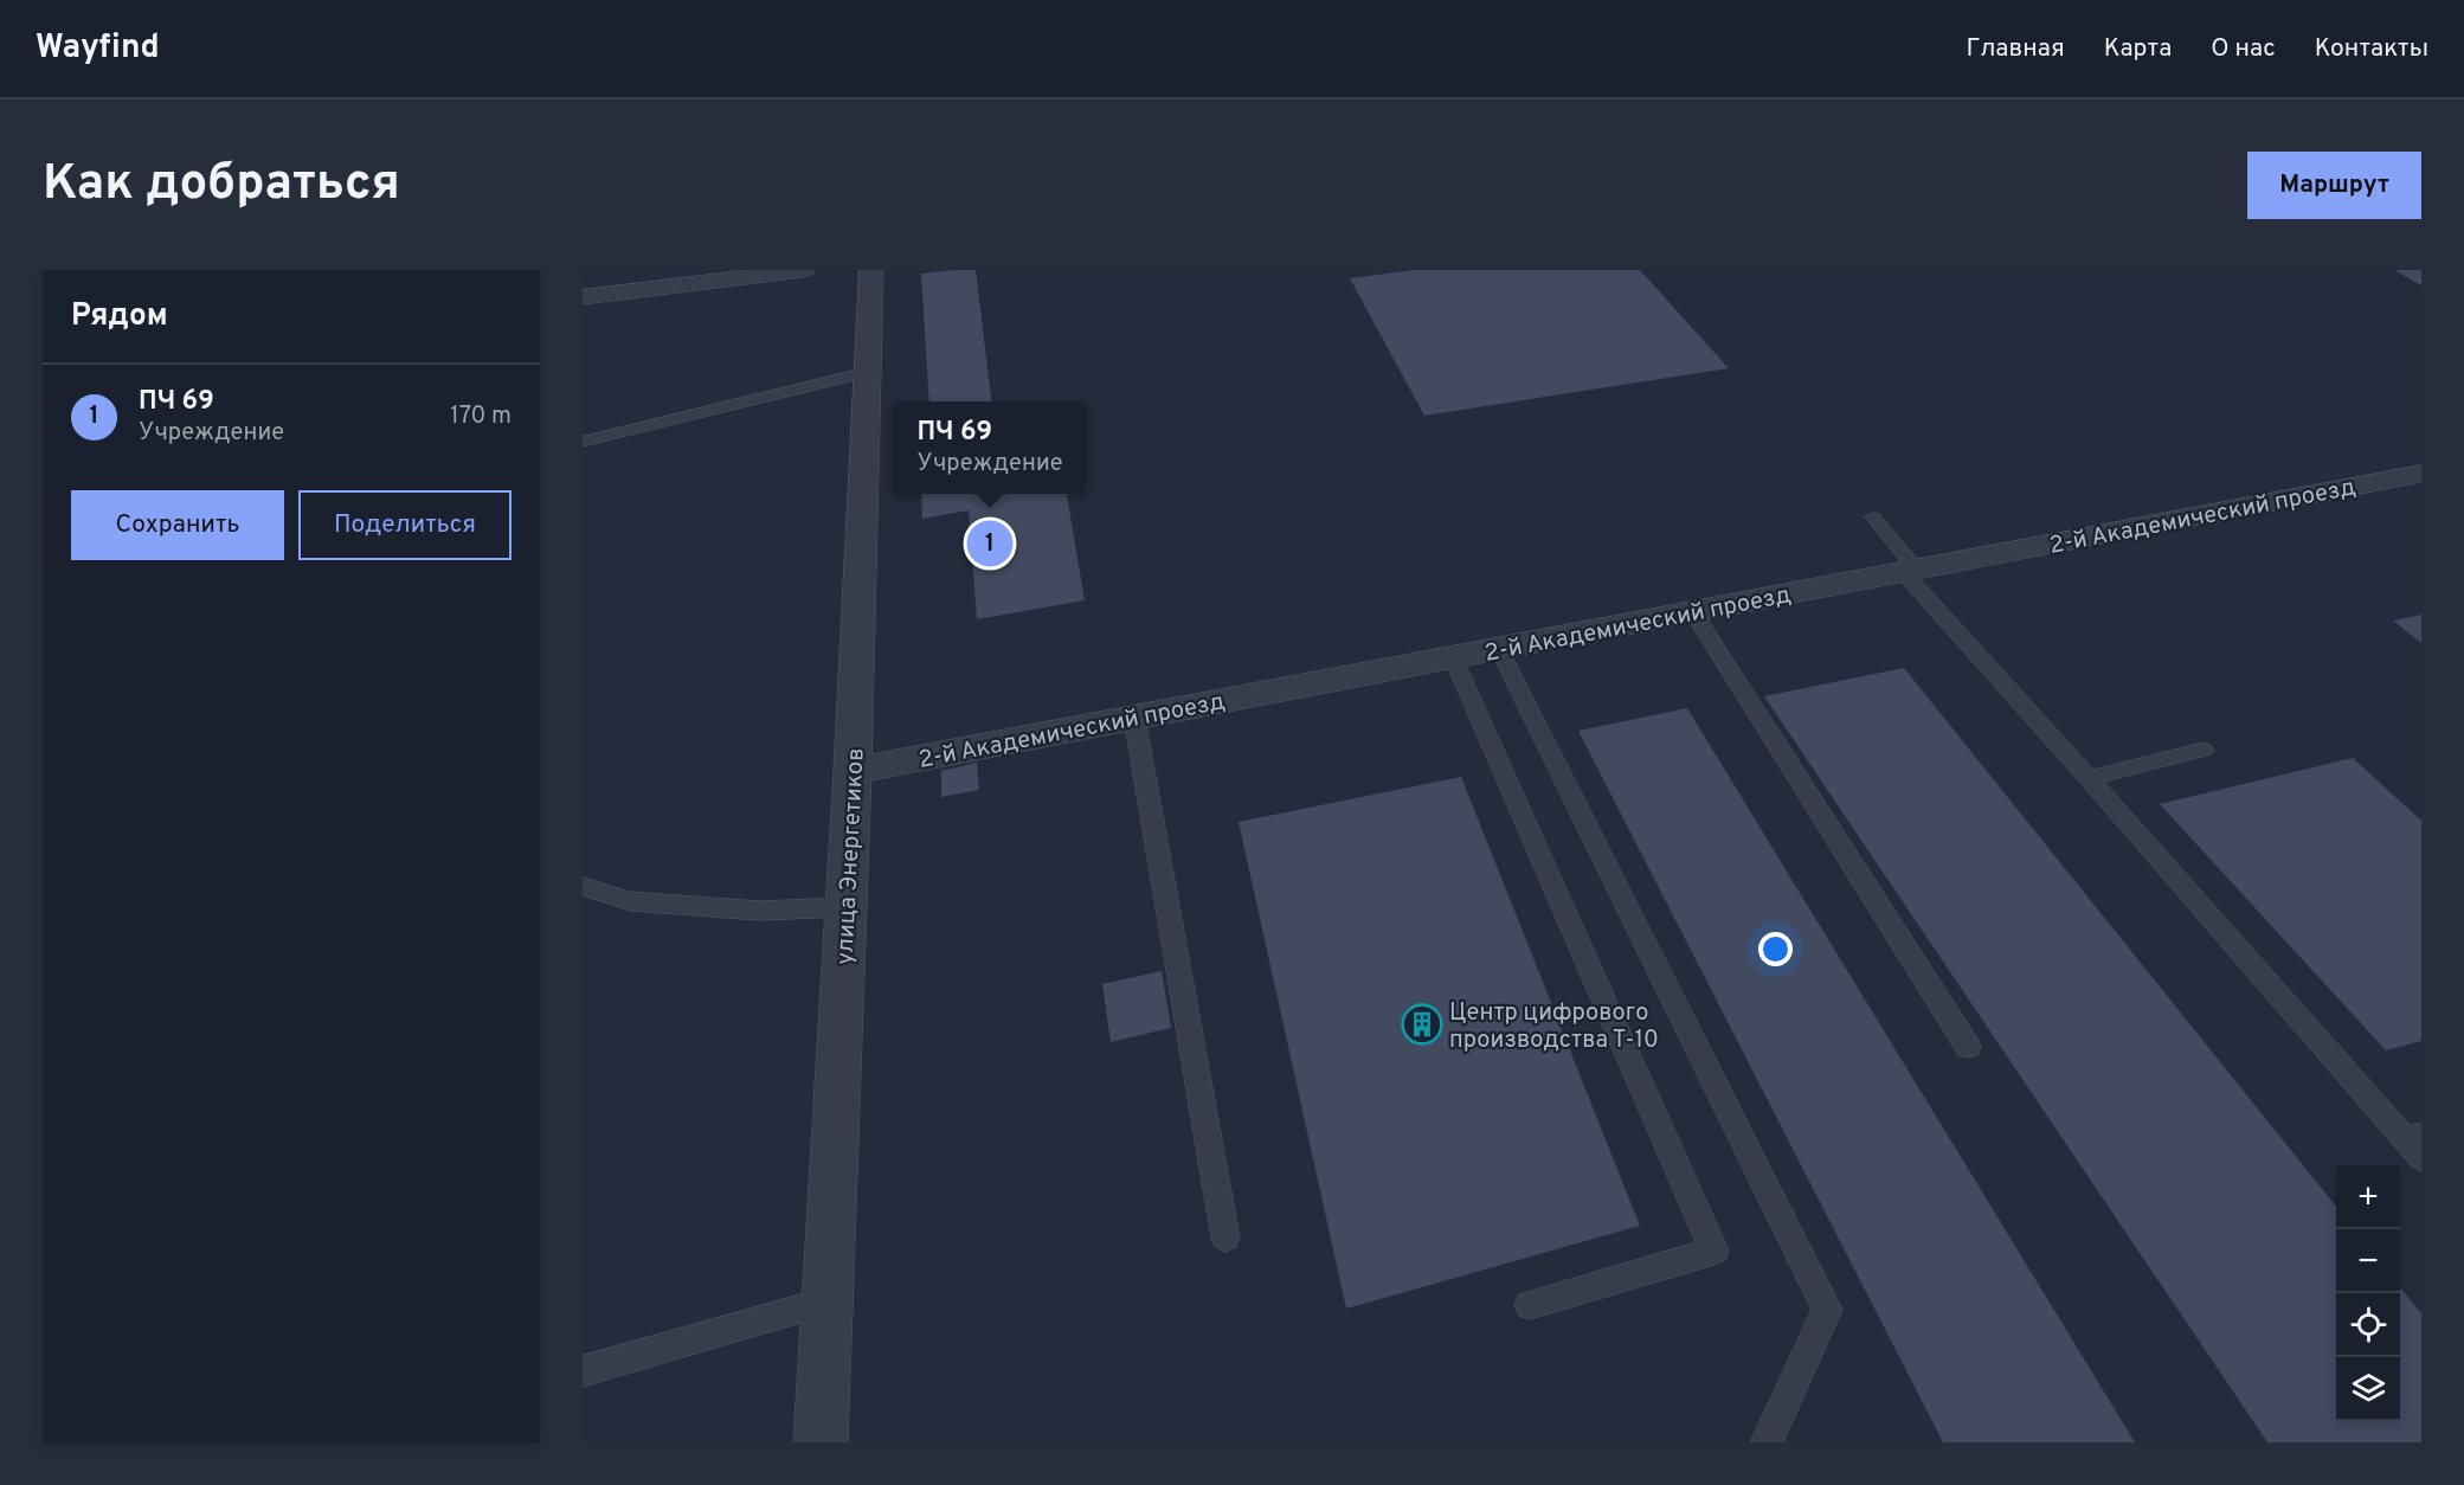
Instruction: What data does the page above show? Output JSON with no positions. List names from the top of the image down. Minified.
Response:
{"streets":{"street":["2-й Академический проезд","улица Энергетиков"]},"crossings":[["2-й Академический проезд","улица Энергетиков"]],"places":{"building":["Центр цифрового производства Т-10"]},"page":{"header":"Wayfind","nav":["Главная","Карта","О нас","Контакты"],"buttons":["Маршрут",["Сохранить","Поделиться"]],"title":"Как добраться","heading":"Рядом","list":[{"mark":"1","name":"ПЧ 69","note":"Учреждение","value":"170 m"}],"popup":["ПЧ 69","Учреждение"],"pins":"1","map_buttons":["+","−"]}}
